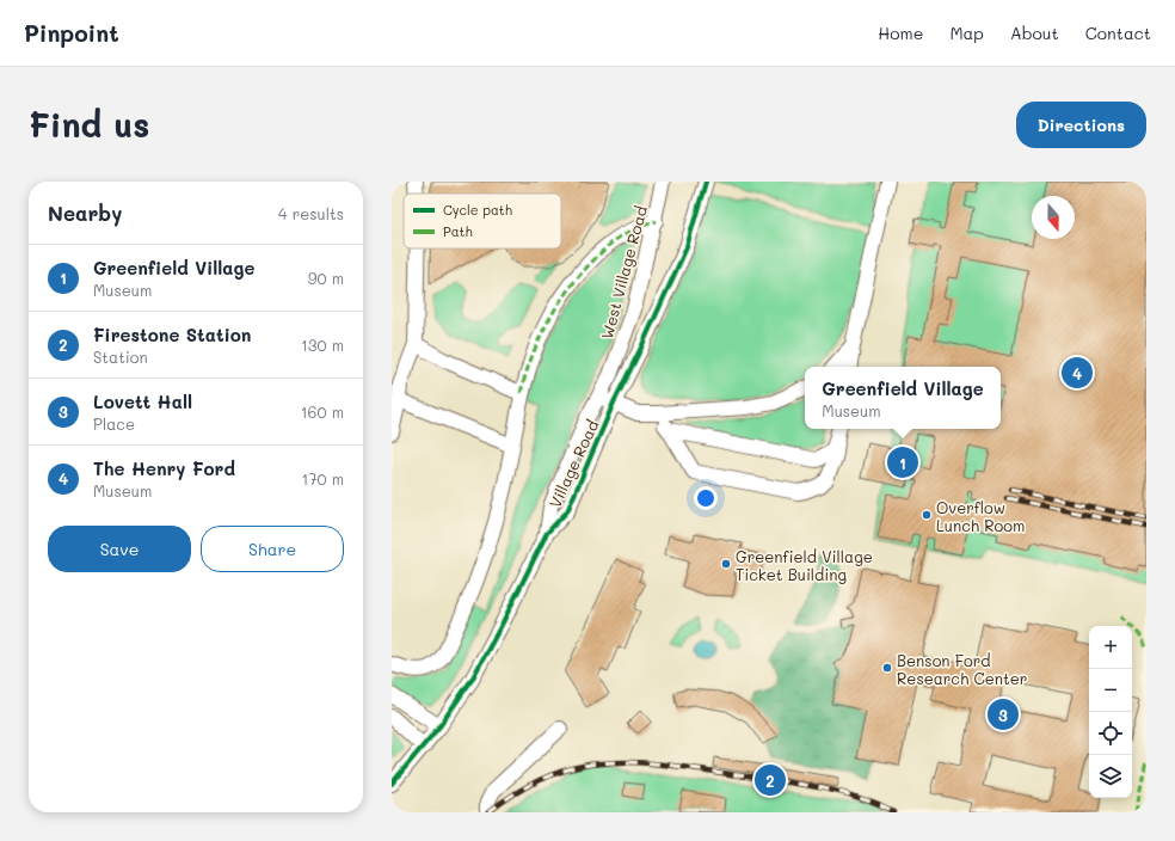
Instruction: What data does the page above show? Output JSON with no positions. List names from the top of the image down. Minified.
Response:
{"streets":{"street":["West Village Road","Village Road"]},"crossings":[["West Village Road","Village Road"]],"places":["Overflow Lunch Room","Greenfield Village Ticket Building","Benson Ford Research Center"],"legend":["Cycle path","Path"],"north":"bottom","page":{"header":"Pinpoint","nav":["Home","Map","About","Contact"],"buttons":["Directions",["Save","Share"]],"title":"Find us","heading":["Nearby","4 results"],"list":[{"mark":"1","name":"Greenfield Village","note":"Museum","value":"90 m"},{"mark":"2","name":"Firestone Station","note":"Station","value":"130 m"},{"mark":"3","name":"Lovett Hall","note":"Place","value":"160 m"},{"mark":"4","name":"The Henry Ford","note":"Museum","value":"170 m"}],"pins":["4","1","3","2"],"popup":["Greenfield Village","Museum"],"map_buttons":["+","−"]}}
